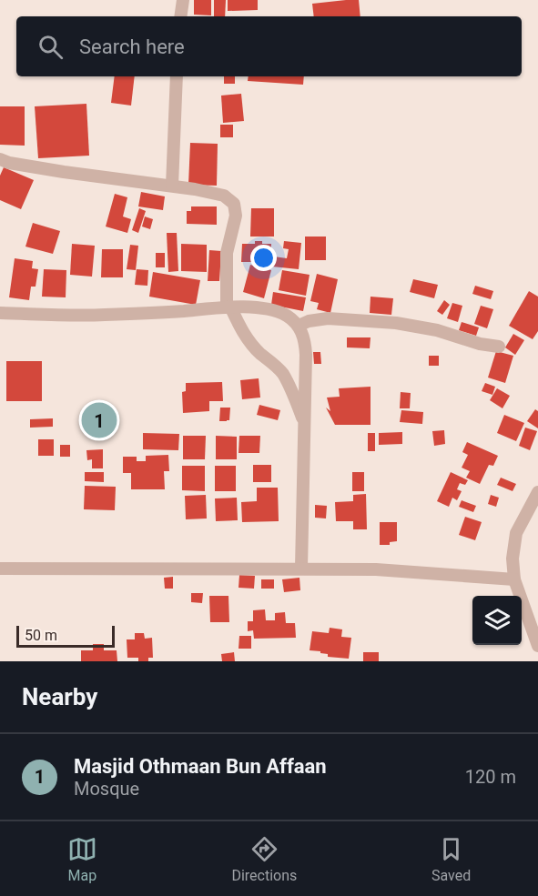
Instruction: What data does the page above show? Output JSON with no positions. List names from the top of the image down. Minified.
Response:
{"scale_bar":"50 m","page":{"search":"Search here","pins":"1","scale":"50 m","heading":"Nearby","list":[{"mark":"1","name":"Masjid Othmaan Bun Affaan","note":"Mosque","value":"120 m"}],"nav":["Map","Directions","Saved"]}}
